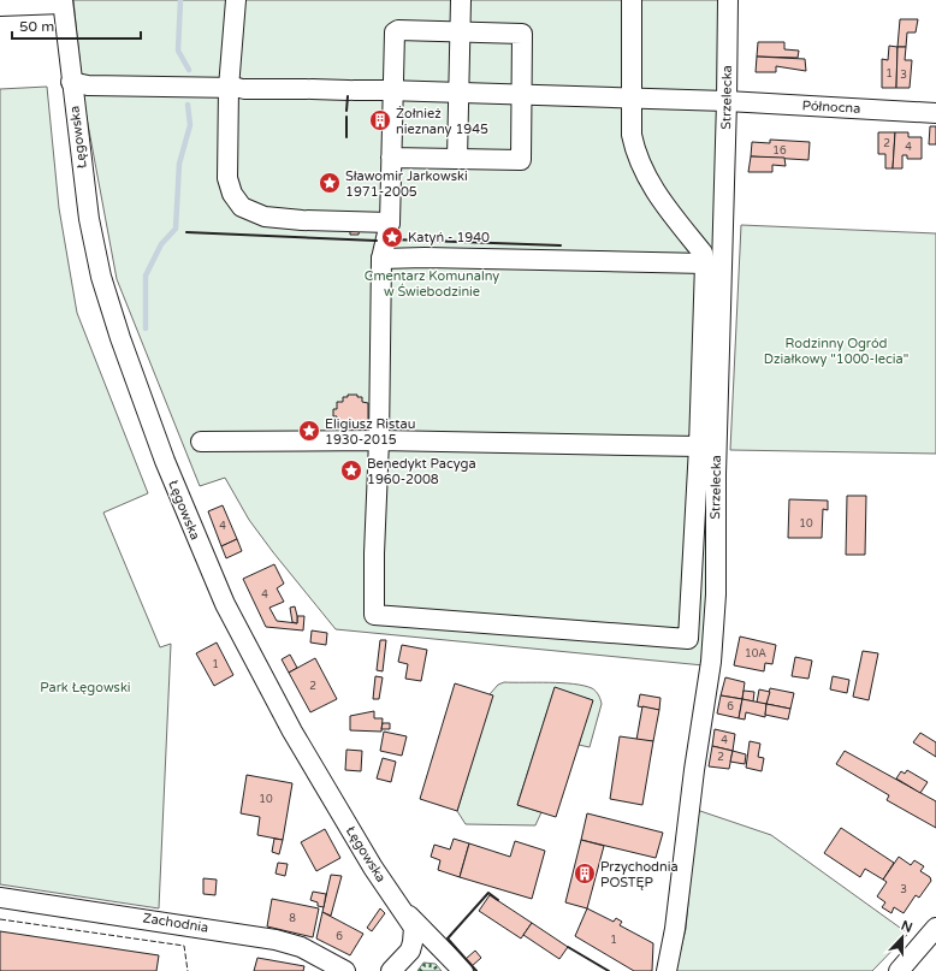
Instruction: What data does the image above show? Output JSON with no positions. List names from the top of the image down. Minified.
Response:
{"streets":{"street":["Strzelecka","Północna","Łęgowska","Zachodnia"]},"crossings":[["Strzelecka","Północna"],["Północna","Łęgowska"]],"parks":["Cmentarz Komunalny w Świebodzinie","Rodzinny Ogród Działkowy \"1000-lecia\"","Park Łęgowski"],"places":{"building":["Żołnież nieznany 1945","Przychodnia POSTĘP"],"place":["Sławomir Jarkowski 1971-2005","Katyń - 1940","Eligiusz Ristau 1930-2015","Benedykt Pacyga 1960-2008"]},"house_numbers":["1","3","2","4","16","10","4","4","10A","1","2","6","4","2","10","3","8","6","1"],"scale_bar":"50 m","north":"top"}
